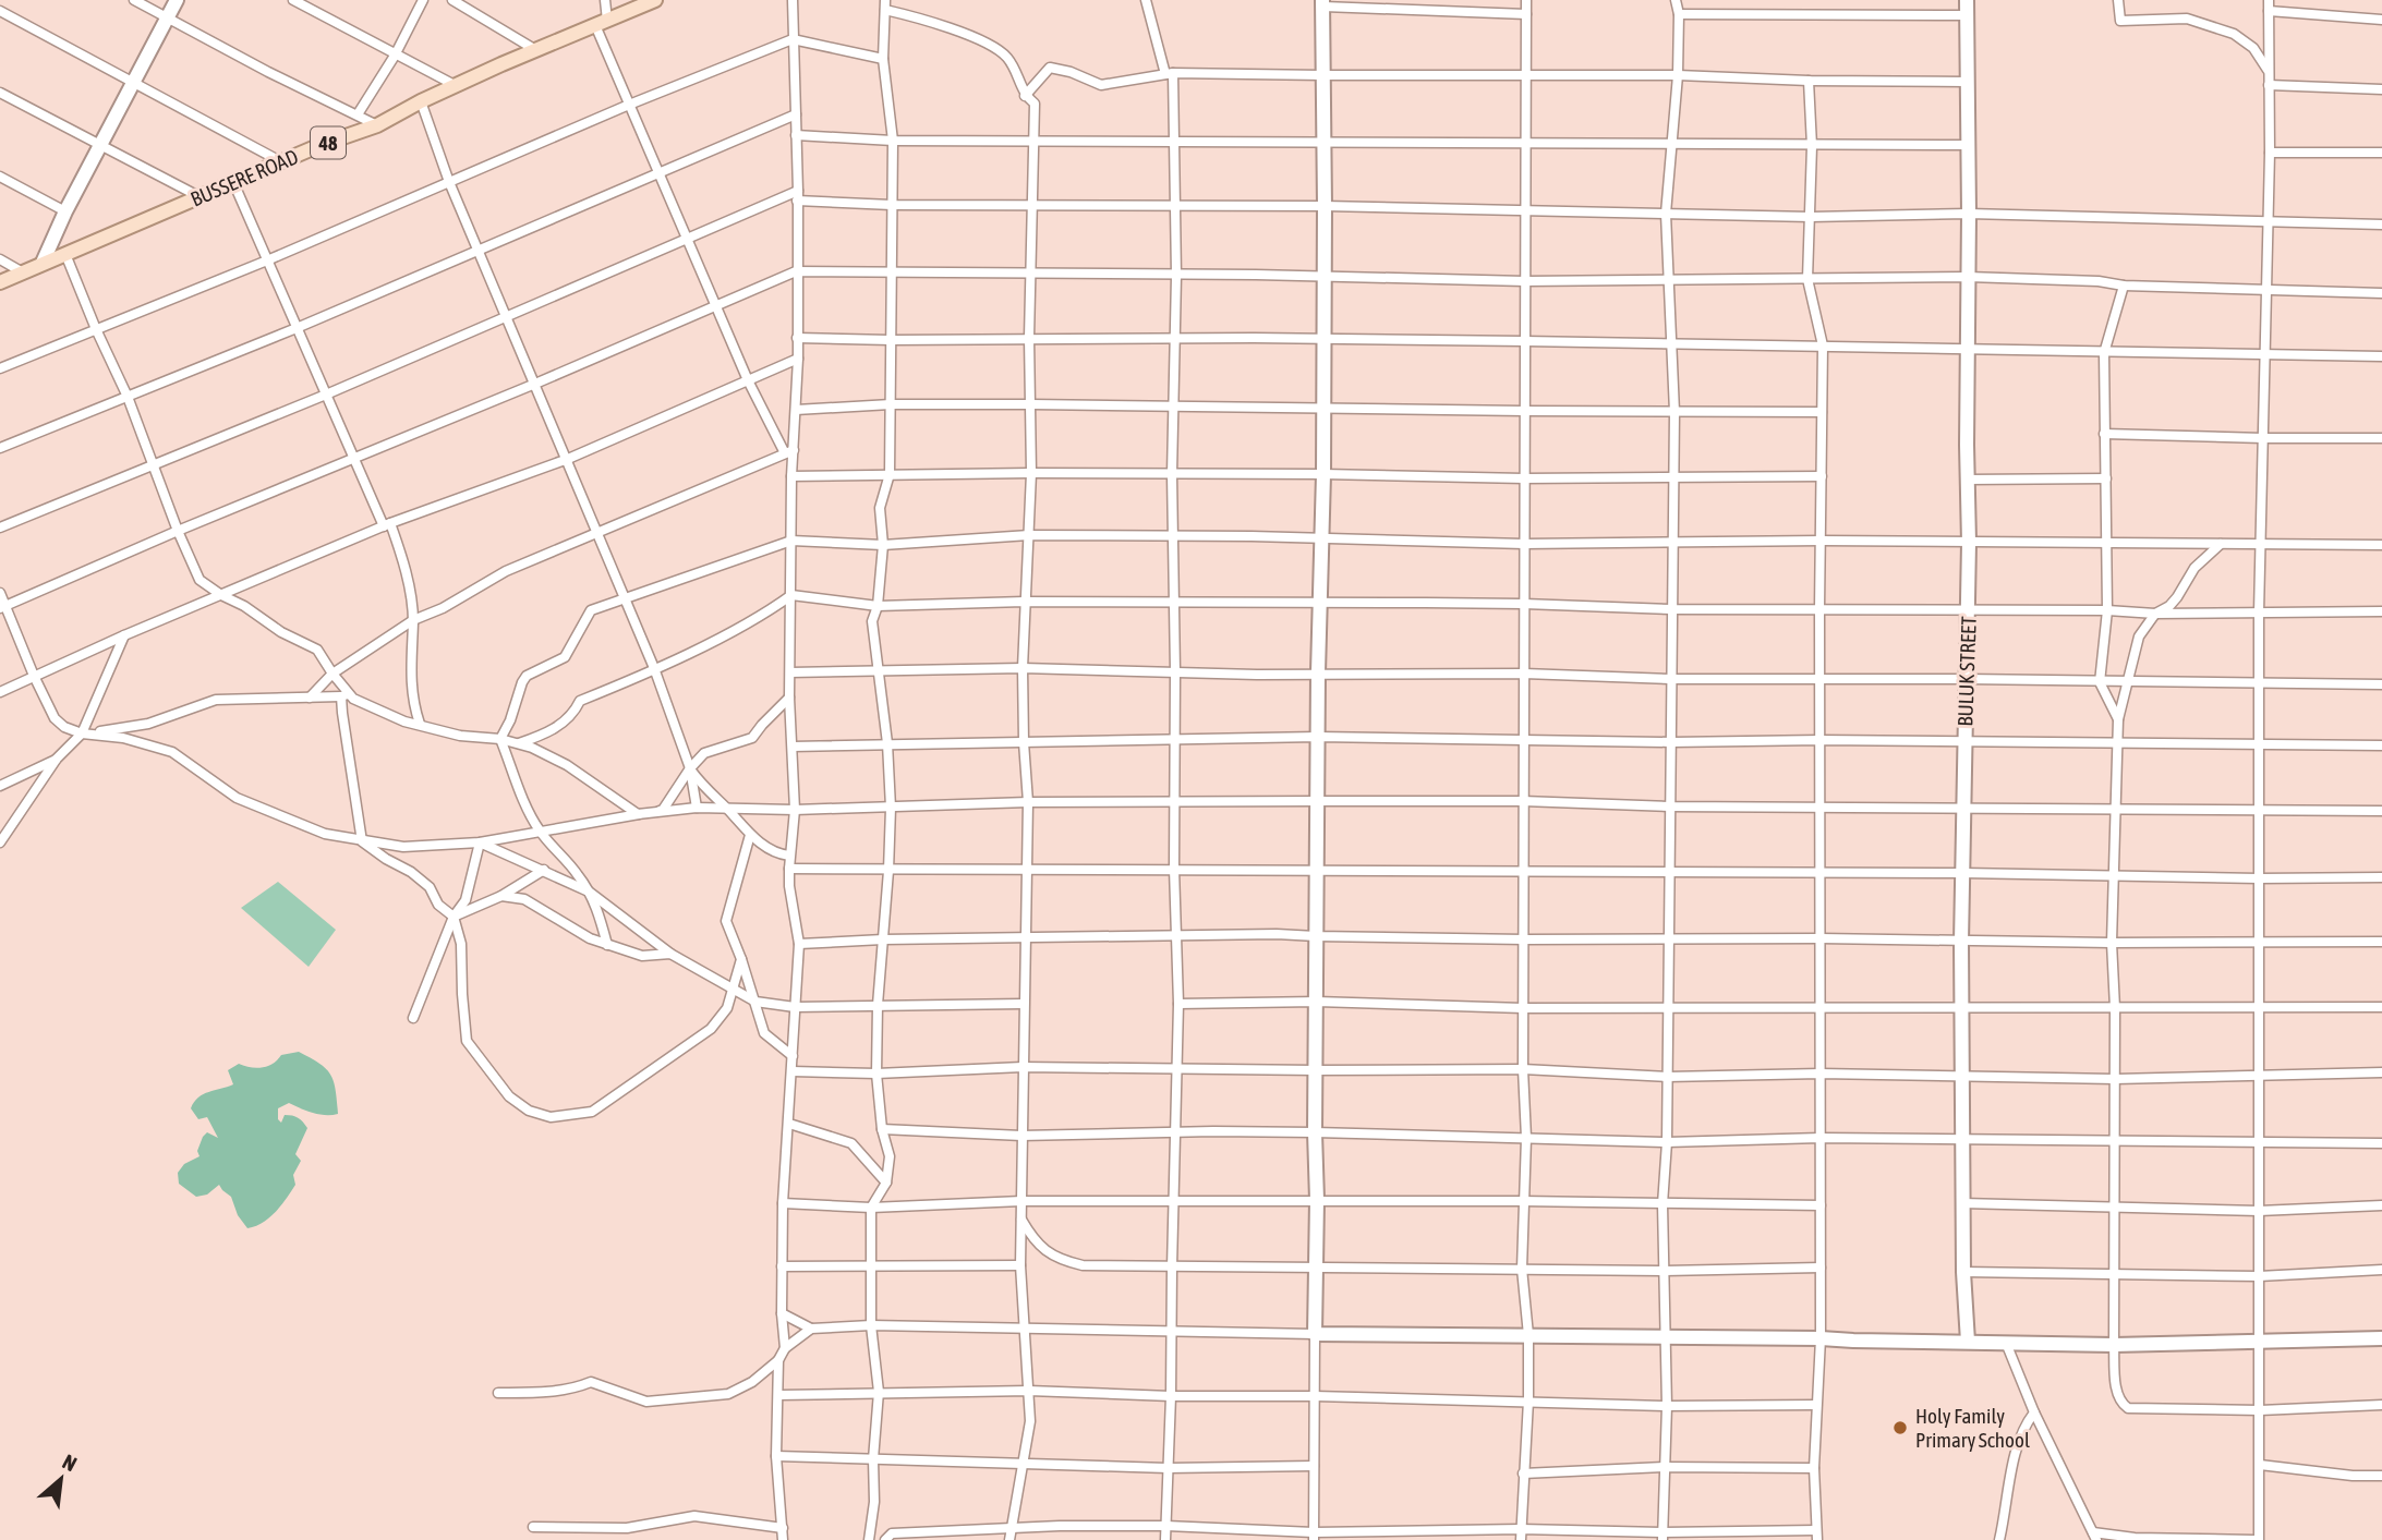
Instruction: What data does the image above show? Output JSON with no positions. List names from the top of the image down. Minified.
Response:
{"streets":{"main road":["48","BUSSERE ROAD"],"street":["BULUK STREET"]},"places":["Holy Family Primary School"],"north":"top right"}
